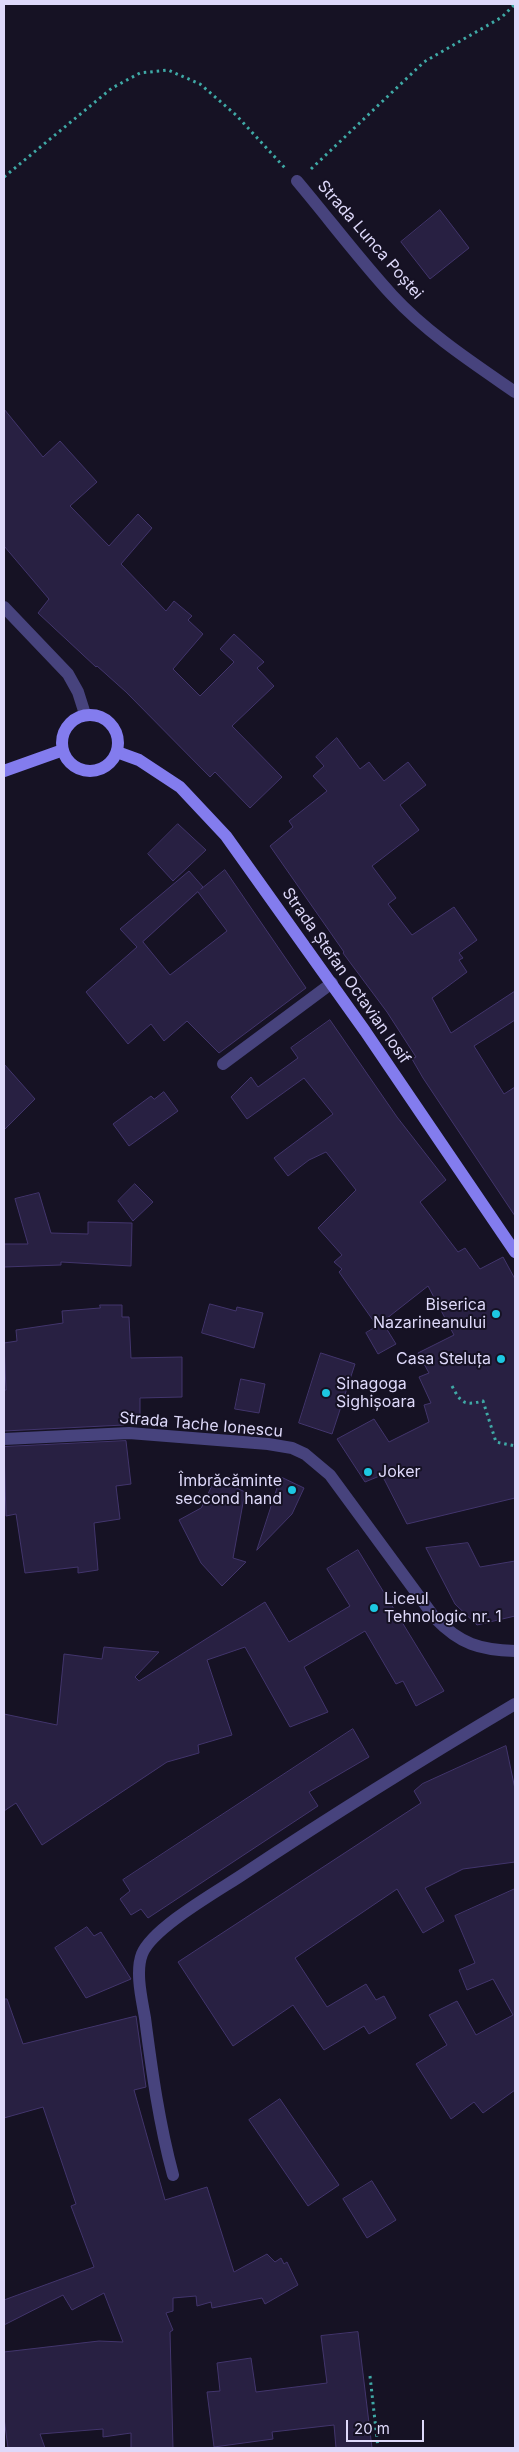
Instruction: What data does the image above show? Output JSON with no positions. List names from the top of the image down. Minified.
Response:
{"streets":{"main road":["Strada Ștefan Octavian Iosif"],"street":["Strada Lunca Poștei","Strada Tache Ionescu"]},"places":["Biserica Nazarineanului","Casa Steluța","Sinagoga Sighișoara","Joker","Îmbrăcăminte seccond hand","Liceul Tehnologic nr. 1"],"scale_bar":"20 m"}
